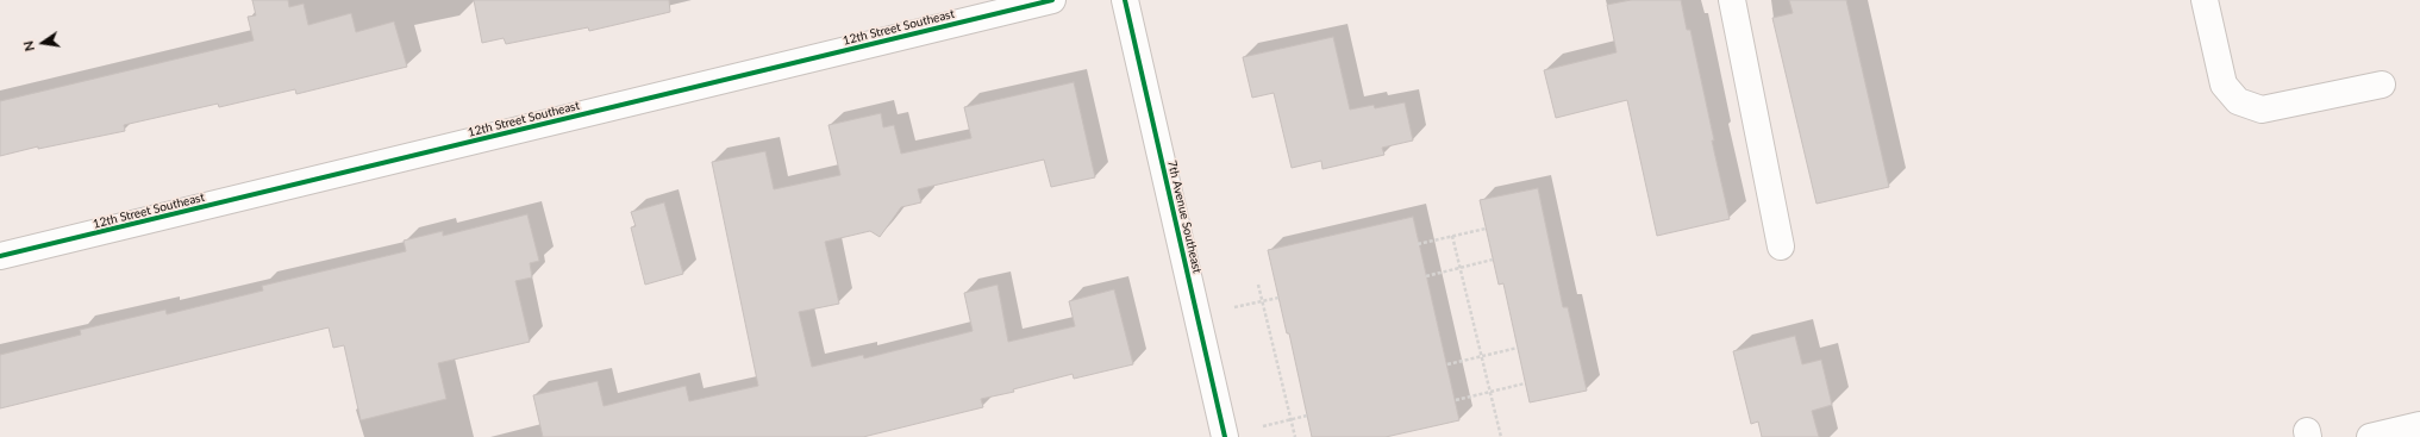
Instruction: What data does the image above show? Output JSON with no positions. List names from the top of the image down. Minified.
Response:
{"streets":{"street":["12th Street Southeast","7th Avenue Southeast"]},"north":"left"}
